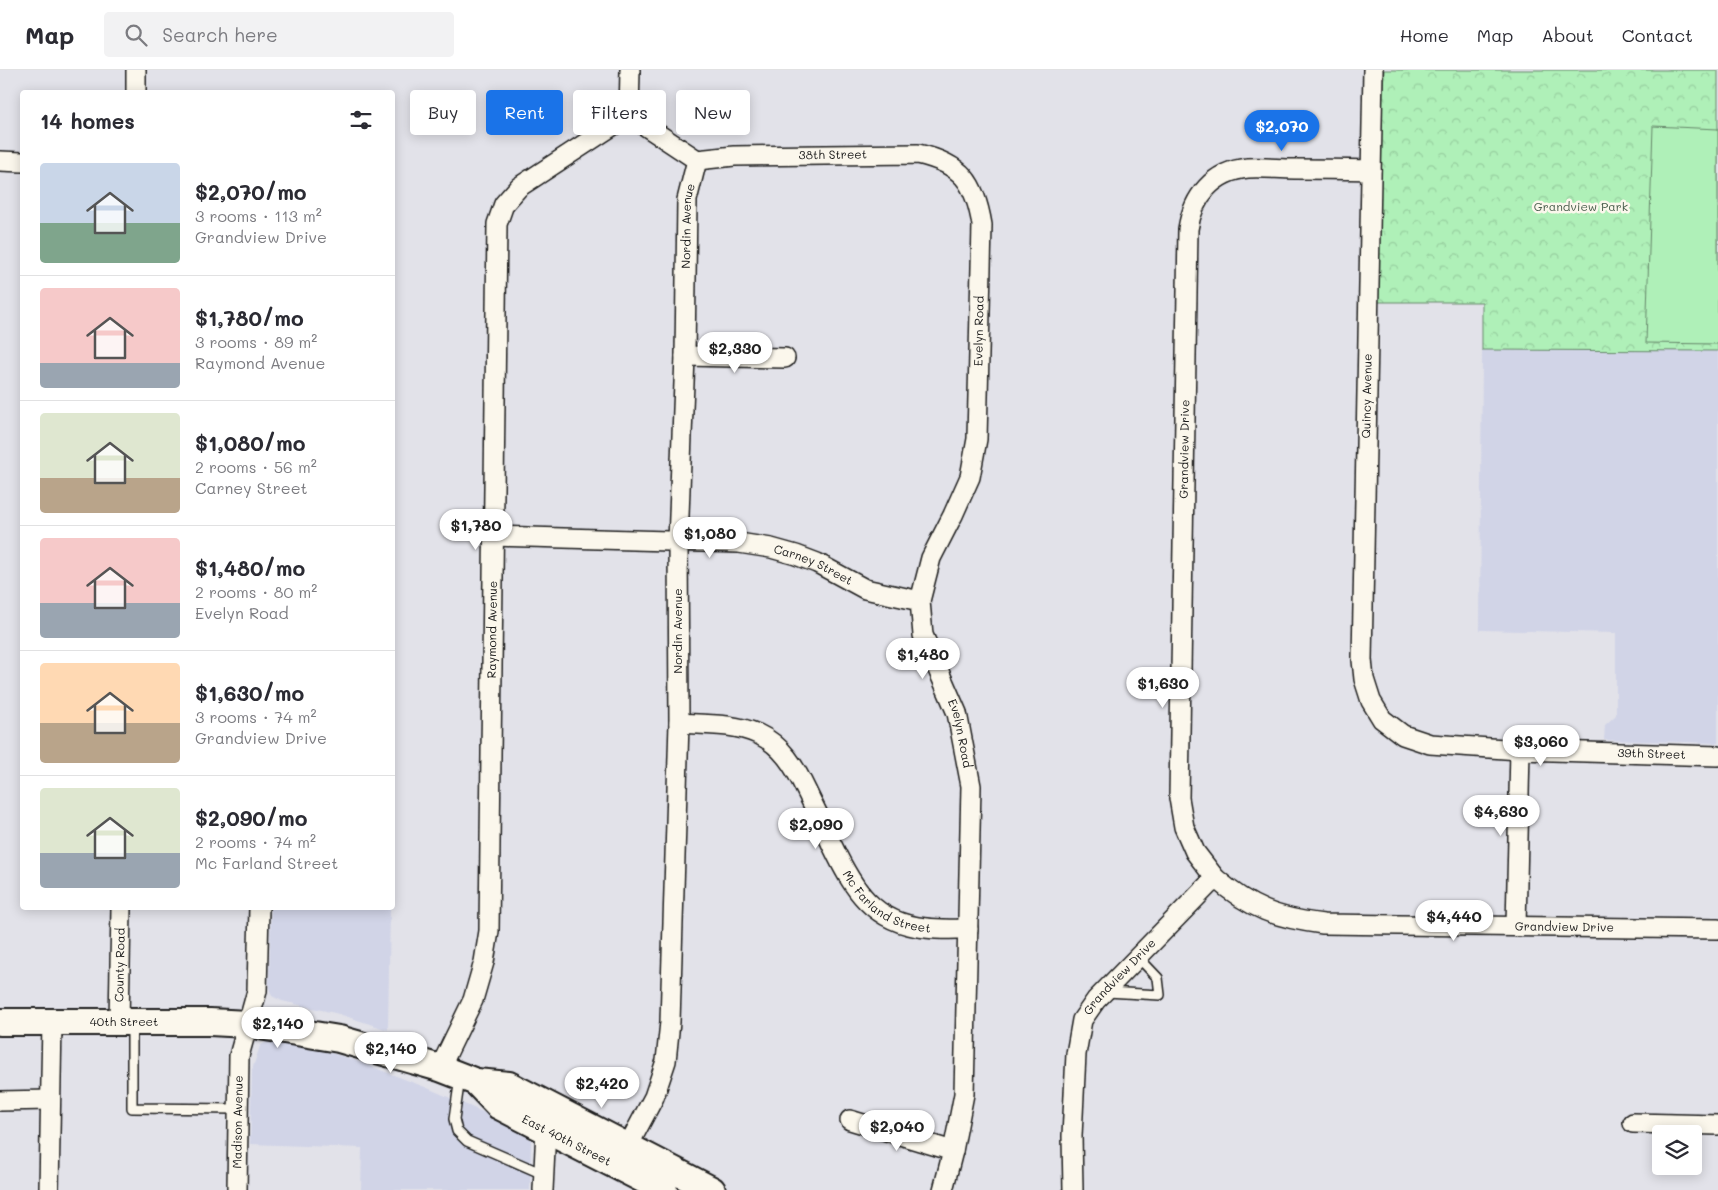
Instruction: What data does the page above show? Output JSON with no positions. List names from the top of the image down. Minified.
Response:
{"streets":{"main road":["40th Street","East 40th Street"],"street":["38th Street","Nordin Avenue","Evelyn Road","Quincy Avenue","Grandview Drive","Carney Street","Raymond Avenue","39th Street","Mc Farland Street","County Road","Madison Avenue"]},"crossings":[["38th Street","Nordin Avenue"],["38th Street","Evelyn Road"],["Nordin Avenue","Carney Street"],["Nordin Avenue","Mc Farland Street"],["Nordin Avenue","East 40th Street"],["Evelyn Road","Carney Street"],["Evelyn Road","Mc Farland Street"],["Quincy Avenue","Grandview Drive"],["Quincy Avenue","39th Street"],["Carney Street","Raymond Avenue"],["Raymond Avenue","East 40th Street"],["County Road","40th Street"],["40th Street","Madison Avenue"],["40th Street","East 40th Street"],["Madison Avenue","East 40th Street"]],"parks":["Grandview Park"],"page":{"header":"Map","search":"Search here","nav":["Home","Map","About","Contact"],"chip":["Buy","Rent","Filters","New"],"heading":"14 homes","price":["$2,070","$2,330","$1,780","$1,080","$1,480","$1,630","$3,060","$4,630","$2,090","$4,440","$2,140","$2,140","$2,420","$2,040"],"list":[{"name":"$2,070/mo","note":"3 rooms · 113 m² · Grandview Drive"},{"name":"$1,780/mo","note":"3 rooms · 89 m² · Raymond Avenue"},{"name":"$1,080/mo","note":"2 rooms · 56 m² · Carney Street"},{"name":"$1,480/mo","note":"2 rooms · 80 m² · Evelyn Road"},{"name":"$1,630/mo","note":"3 rooms · 74 m² · Grandview Drive"},{"name":"$2,090/mo","note":"2 rooms · 74 m² · Mc Farland Street"}]}}
